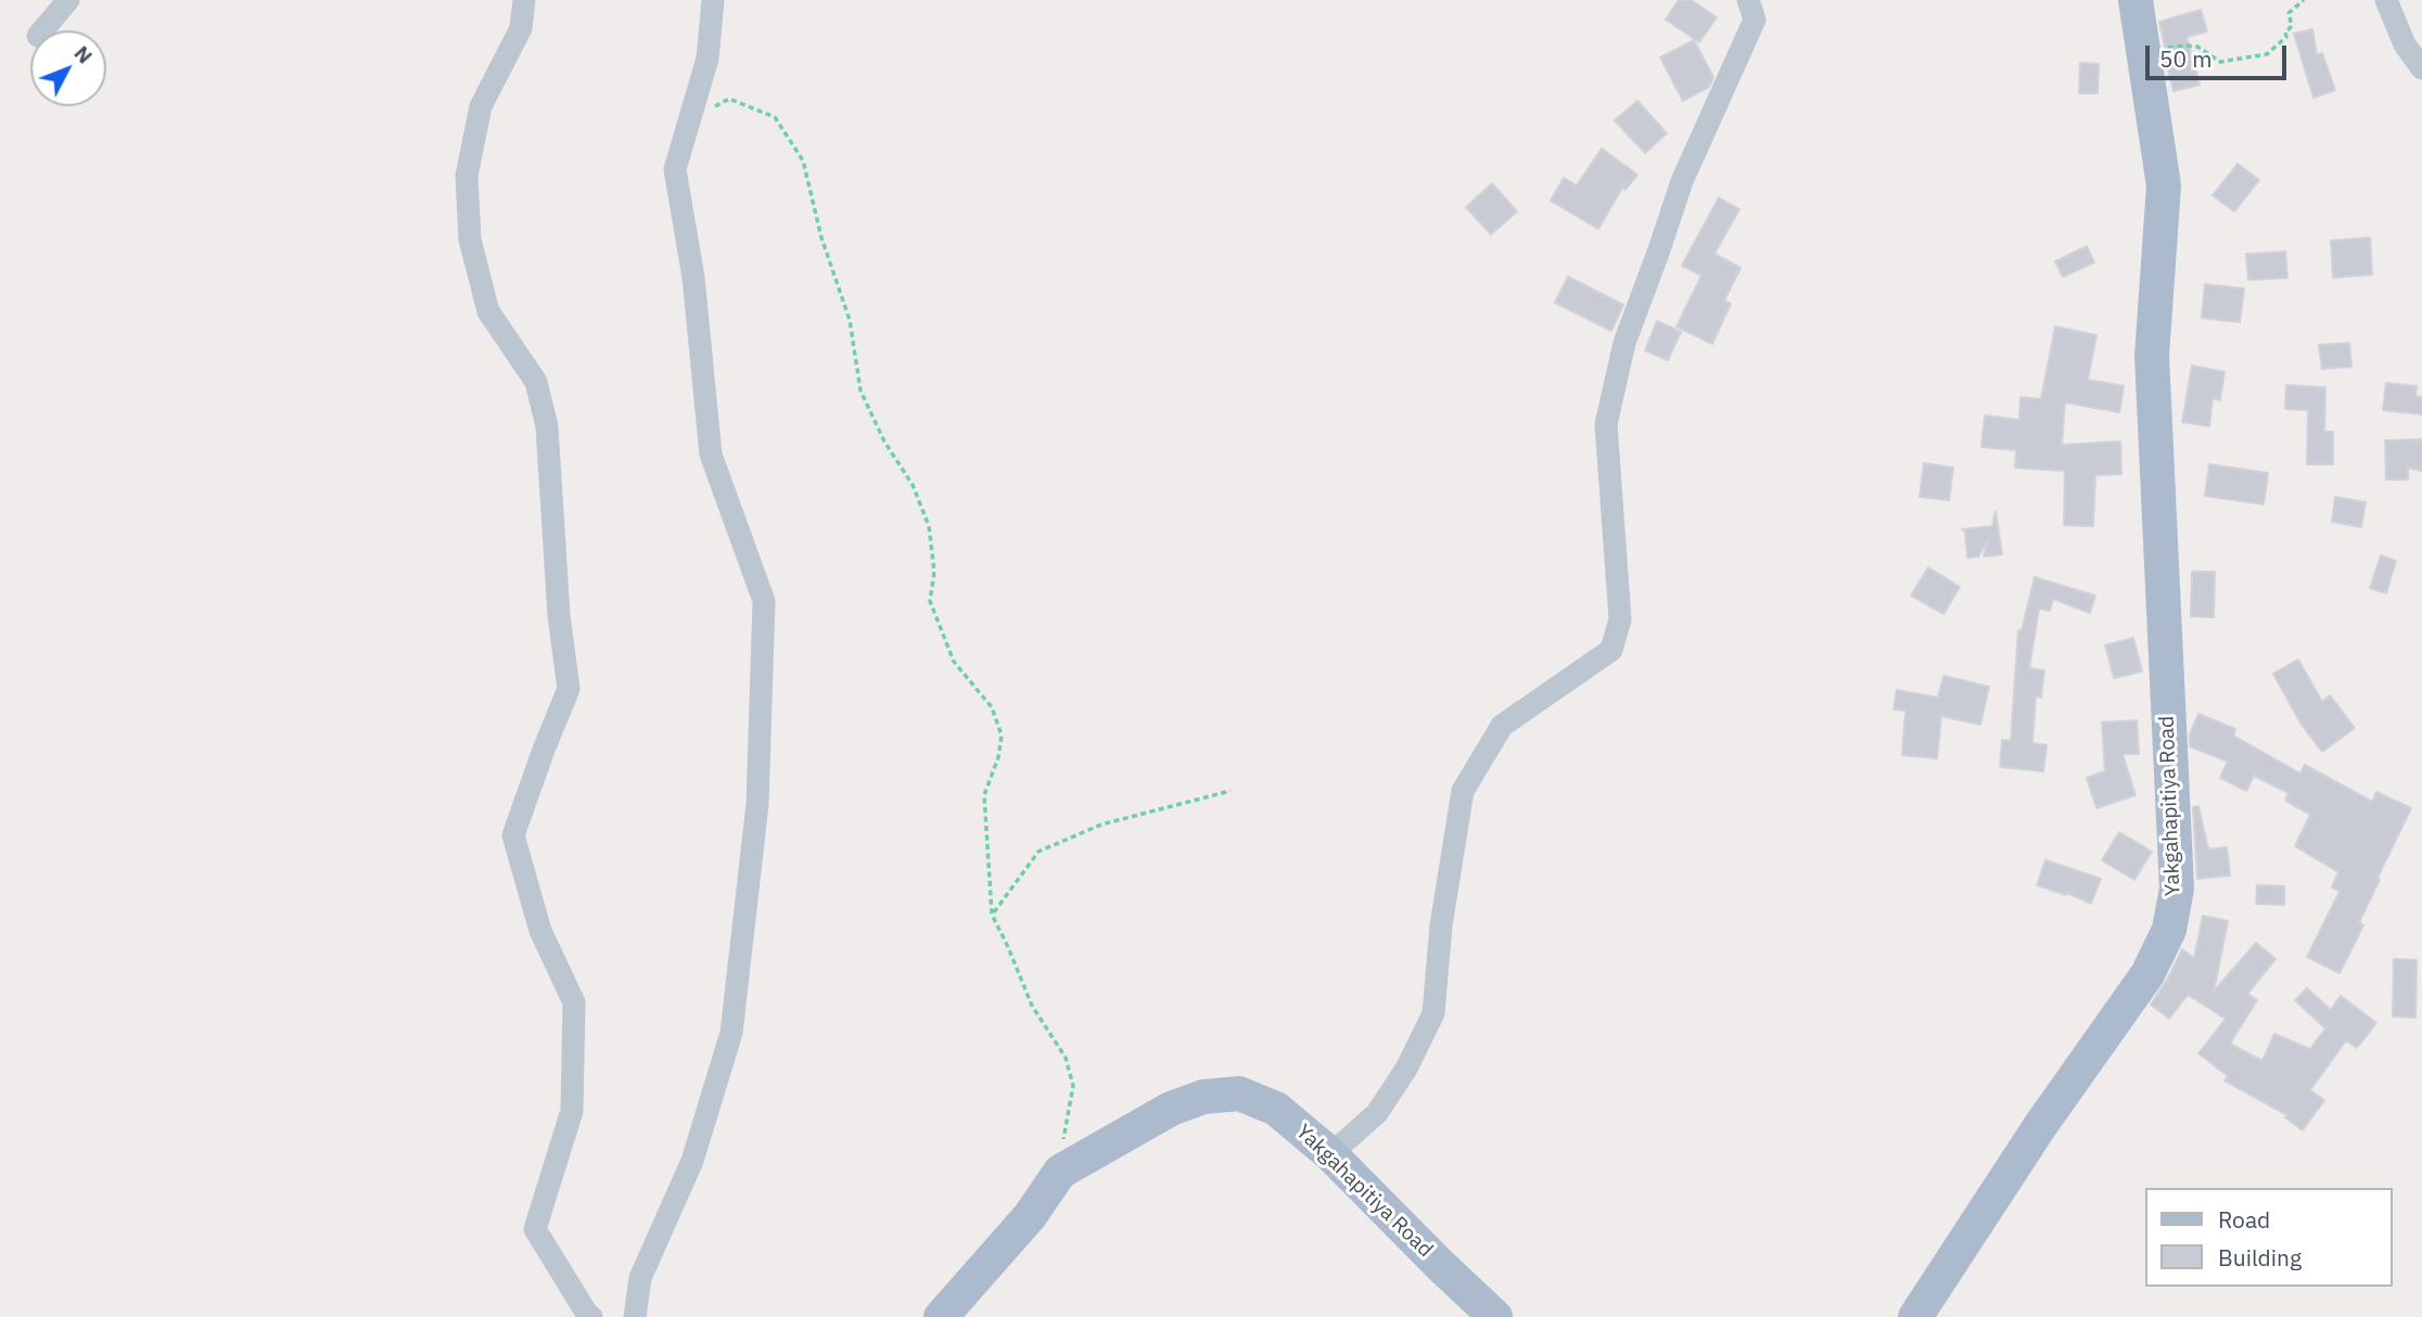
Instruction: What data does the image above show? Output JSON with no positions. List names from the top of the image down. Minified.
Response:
{"streets":{"main road":["Yakgahapitiya Road"]},"legend":["Road","Building"],"scale_bar":"50 m","north":"top right"}
